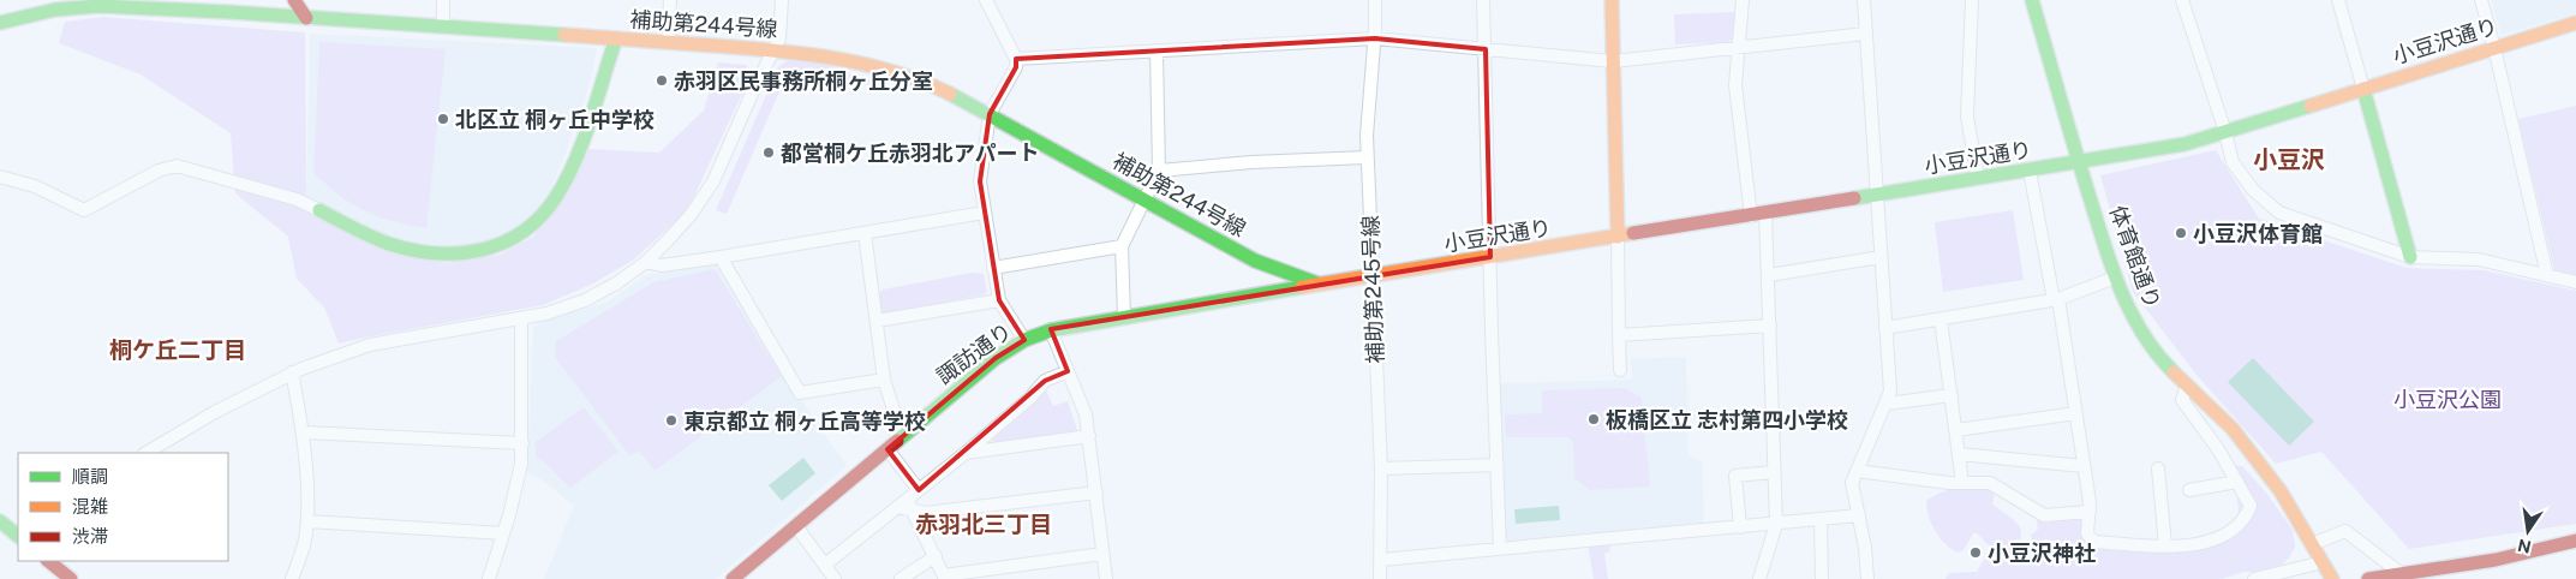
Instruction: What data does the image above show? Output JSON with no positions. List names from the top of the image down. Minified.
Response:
{"streets":{"street":["補助第244号線","小豆沢通り","体育館通り","補助第245号線","諏訪通り"]},"crossings":[["補助第244号線","諏訪通り"],["小豆沢通り","体育館通り"],["小豆沢通り","補助第245号線"],["小豆沢通り","諏訪通り"],["補助第245号線","諏訪通り"]],"districts":["小豆沢","桐ケ丘二丁目","赤羽北三丁目"],"parks":["小豆沢公園"],"places":["赤羽区民事務所桐ヶ丘分室","北区立 桐ヶ丘中学校","都営桐ケ丘赤羽北アパート","小豆沢体育館","板橋区立 志村第四小学校","東京都立 桐ヶ丘高等学校","小豆沢神社"],"legend":["順調","混雑","渋滞"],"north":"bottom"}
